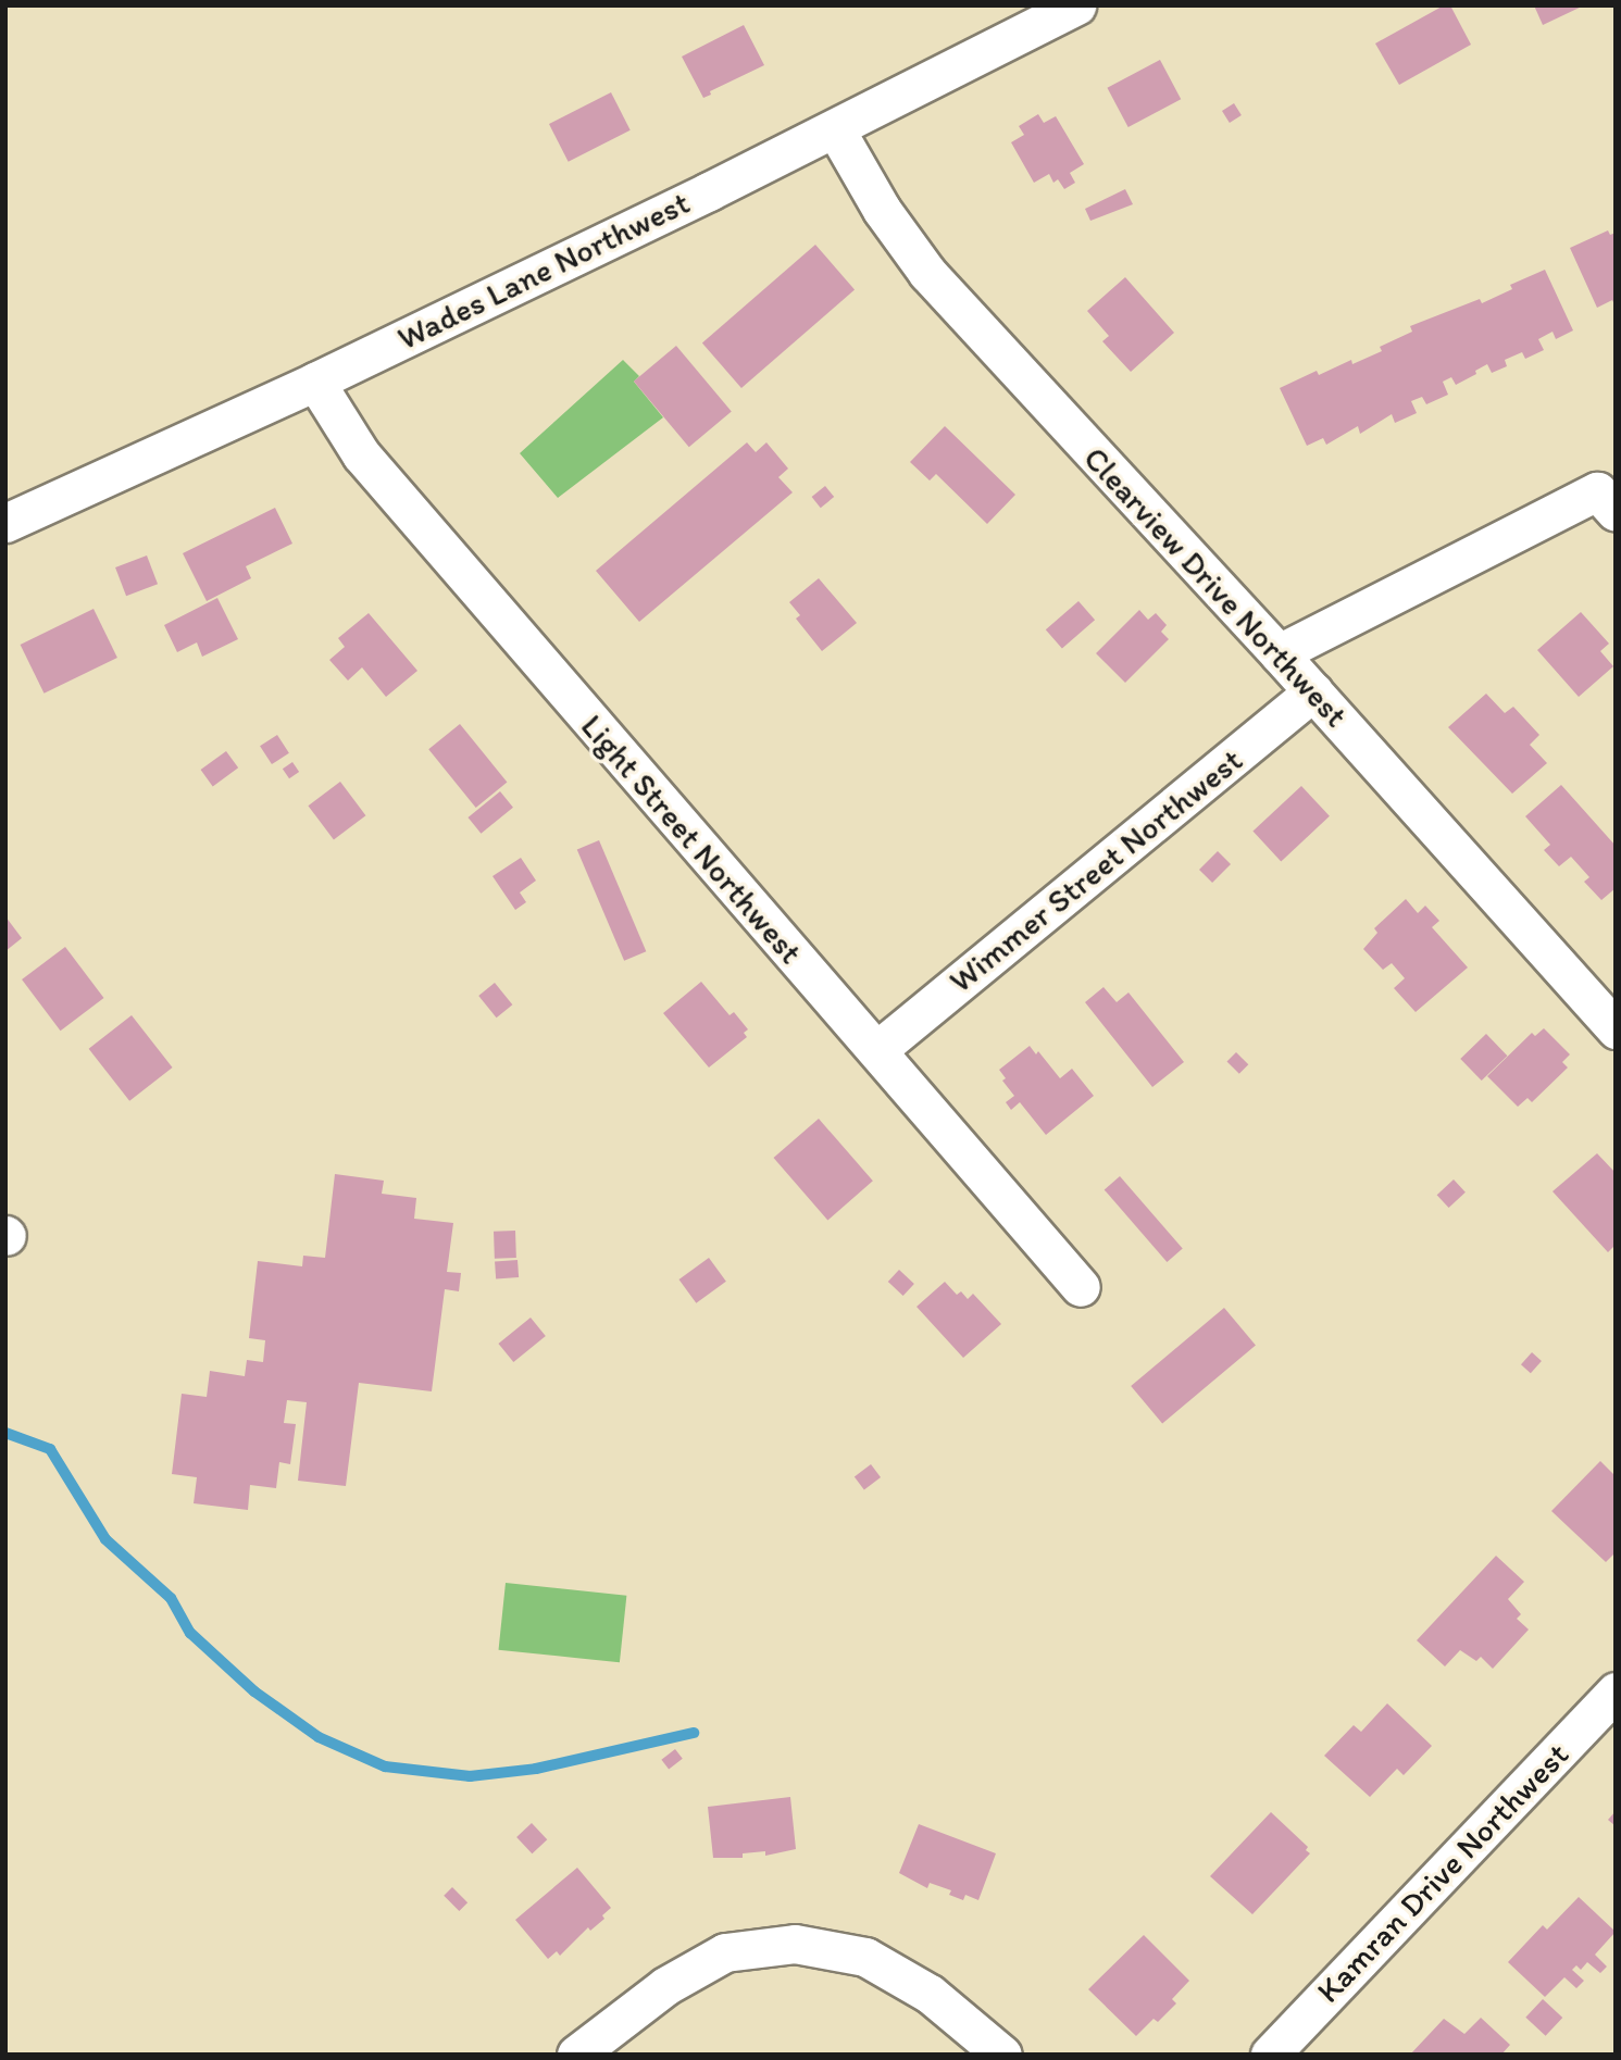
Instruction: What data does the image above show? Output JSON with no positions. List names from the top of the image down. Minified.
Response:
{"streets":{"street":["Wades Lane Northwest","Clearview Drive Northwest","Light Street Northwest","Wimmer Street Northwest","Kamran Drive Northwest"]},"crossings":[["Wades Lane Northwest","Clearview Drive Northwest"],["Wades Lane Northwest","Light Street Northwest"],["Clearview Drive Northwest","Wimmer Street Northwest"],["Light Street Northwest","Wimmer Street Northwest"]]}
